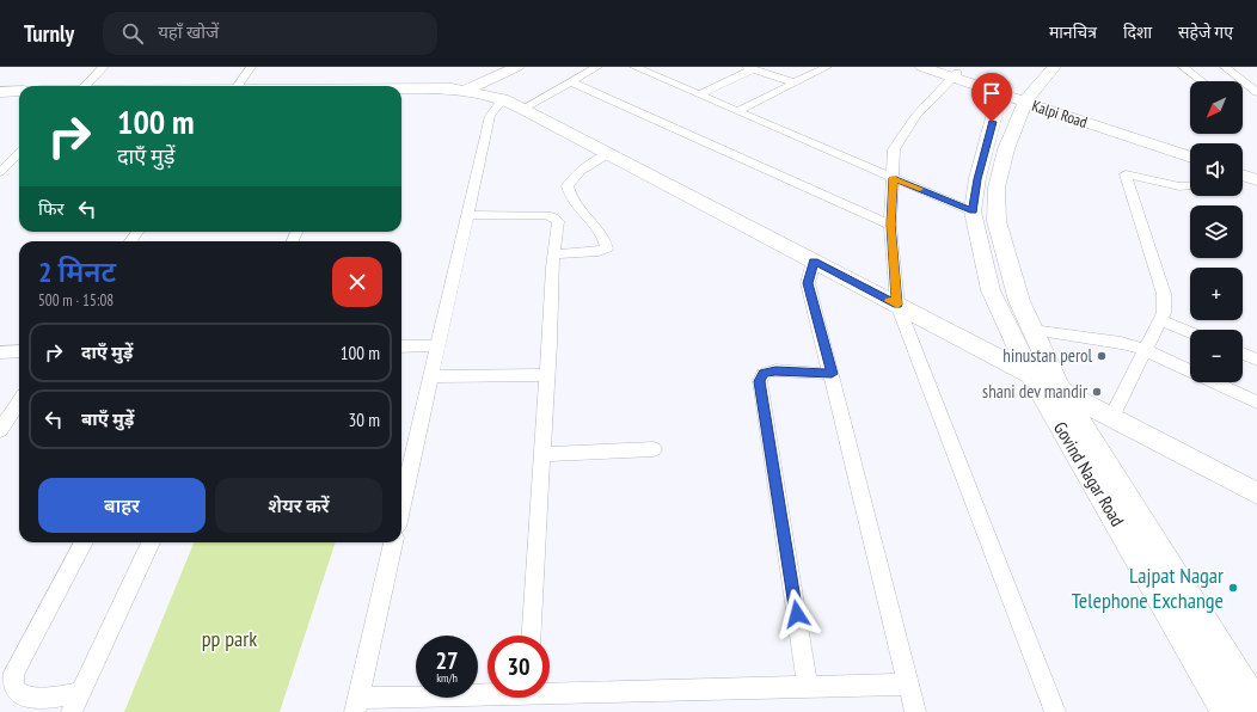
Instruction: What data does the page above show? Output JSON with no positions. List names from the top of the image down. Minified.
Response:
{"streets":{"main road":["Kalpi Road","Govind Nagar Road"]},"crossings":[["Kalpi Road","Govind Nagar Road"]],"parks":["pp park"],"places":["hinustan perol","shani dev mandir","Lajpat Nagar Telephone Exchange"],"north":"bottom left","page":{"header":"Turnly","search":"यहाँ खोजें","nav":["मानचित्र","दिशा","सहेजे गए"],"map_buttons":["+","−"],"turn":["100 m","दाएँ मुड़ें"],"then":"फिर","heading":["2 मिनट","500 m · 15:08"],"list":[{"name":"दाएँ मुड़ें","value":"100 m"},{"name":"बाएँ मुड़ें","value":"30 m"}],"buttons":["बाहर","शेयर करें"],"speed":"27 km/h","limit":"30"}}
